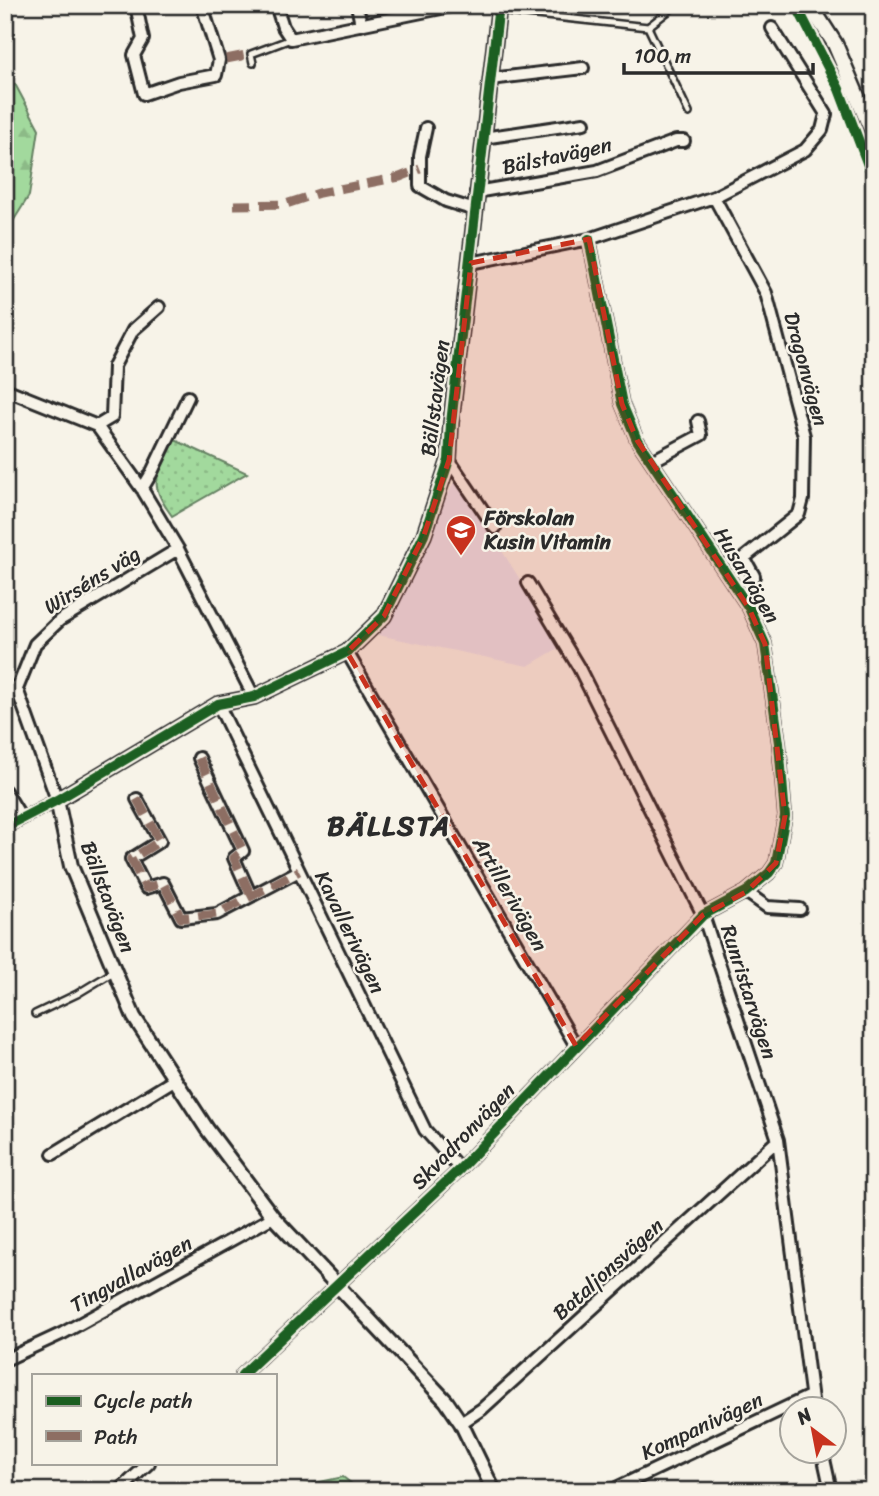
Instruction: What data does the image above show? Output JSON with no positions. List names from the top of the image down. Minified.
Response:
{"streets":{"street":["Bälstavägen","Dragonvägen","Bällstavägen","Husarvägen","Wirséns väg","Artillerivägen","Kavallerivägen","Runristarvägen","Skvadronvägen","Bataljonsvägen","Tingvallavägen","Kompanivägen"]},"crossings":[["Bälstavägen","Bällstavägen"],["Bällstavägen","Artillerivägen"],["Bällstavägen","Kavallerivägen"],["Bällstavägen","Skvadronvägen"],["Bällstavägen","Bataljonsvägen"],["Bällstavägen","Tingvallavägen"],["Husarvägen","Runristarvägen"],["Husarvägen","Skvadronvägen"],["Artillerivägen","Skvadronvägen"],["Kavallerivägen","Skvadronvägen"],["Runristarvägen","Skvadronvägen"],["Runristarvägen","Bataljonsvägen"]],"districts":["BÄLLSTA"],"places":{"school or university":["Förskolan Kusin Vitamin"]},"legend":["Cycle path","Path"],"scale_bar":"100 m","north":"top left"}
